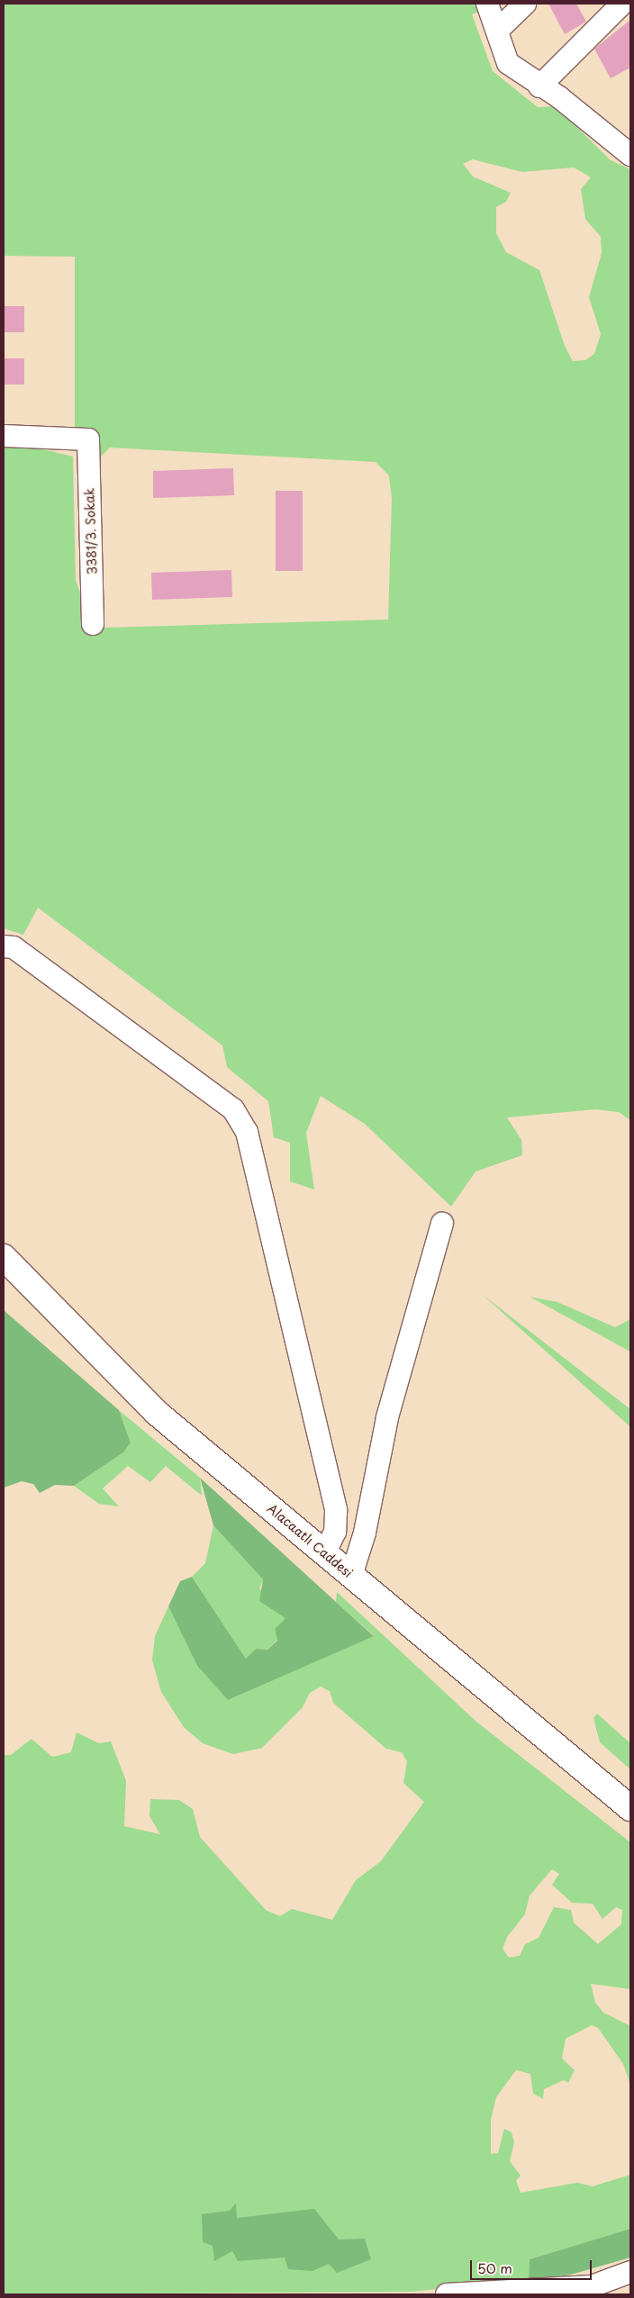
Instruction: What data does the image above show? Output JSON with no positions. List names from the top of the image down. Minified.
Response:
{"streets":{"main road":["Alacaatlı Caddesi"],"street":["3381/3. Sokak"]},"scale_bar":"50 m"}
